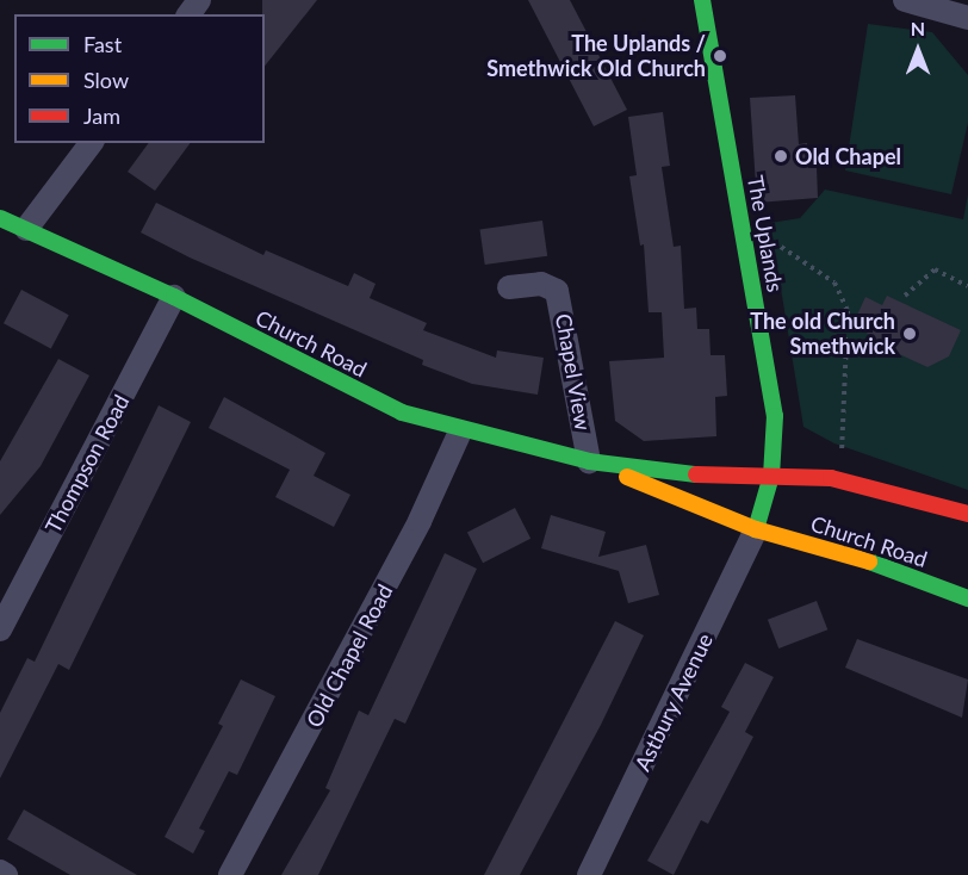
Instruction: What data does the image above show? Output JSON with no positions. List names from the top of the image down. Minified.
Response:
{"streets":{"street":["The Uplands","Church Road","Chapel View","Thompson Road","Old Chapel Road","Astbury Avenue"]},"crossings":[["The Uplands","Church Road"],["Church Road","Chapel View"],["Church Road","Thompson Road"],["Church Road","Old Chapel Road"],["Church Road","Astbury Avenue"]],"places":["The Uplands / Smethwick Old Church","Old Chapel","The old Church Smethwick"],"legend":["Fast","Slow","Jam"],"north":"top"}
